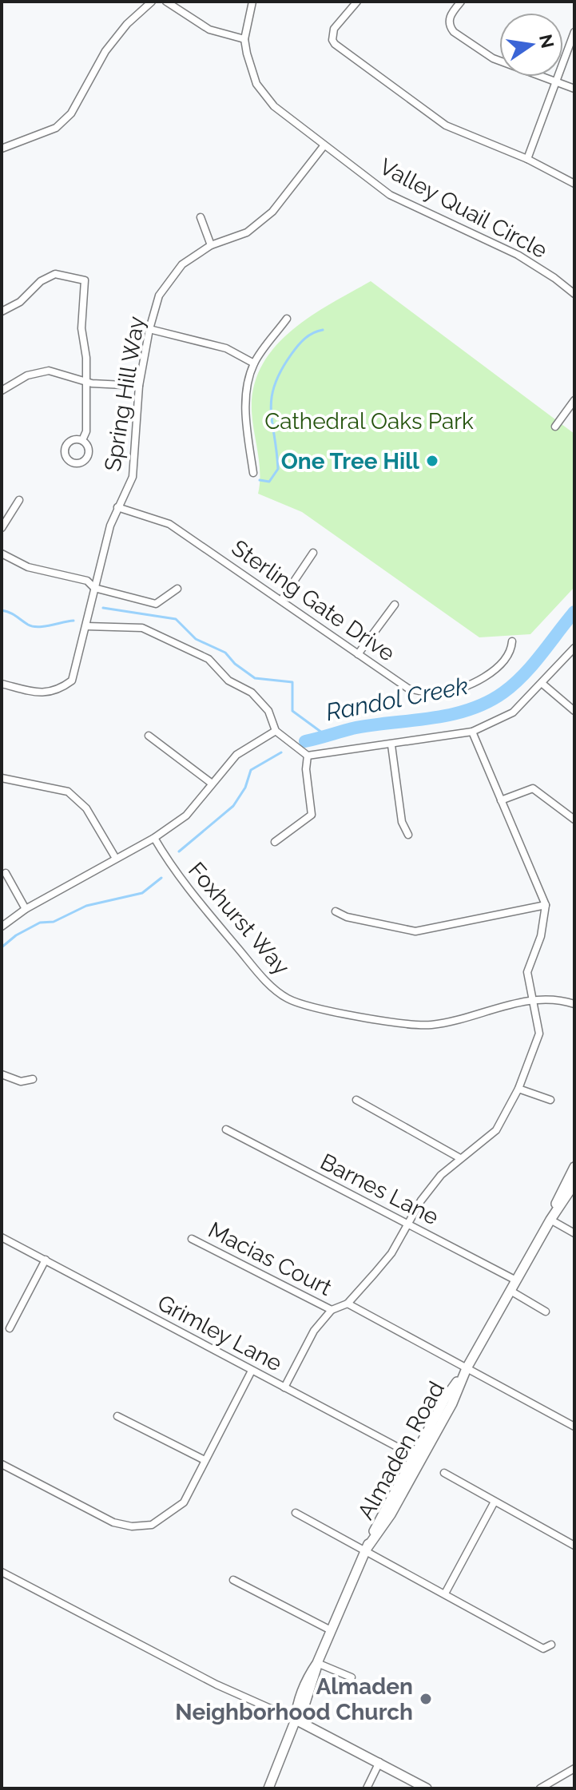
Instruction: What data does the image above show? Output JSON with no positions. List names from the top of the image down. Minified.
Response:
{"streets":{"street":["Valley Quail Circle","Spring Hill Way","Sterling Gate Drive","Foxhurst Way","Barnes Lane","Macias Court","Grimley Lane","Almaden Road"]},"crossings":[["Valley Quail Circle","Spring Hill Way"],["Spring Hill Way","Sterling Gate Drive"],["Barnes Lane","Almaden Road"],["Grimley Lane","Almaden Road"]],"water":["Randol Creek"],"parks":["Cathedral Oaks Park"],"places":["One Tree Hill","Almaden Neighborhood Church"],"north":"right"}
